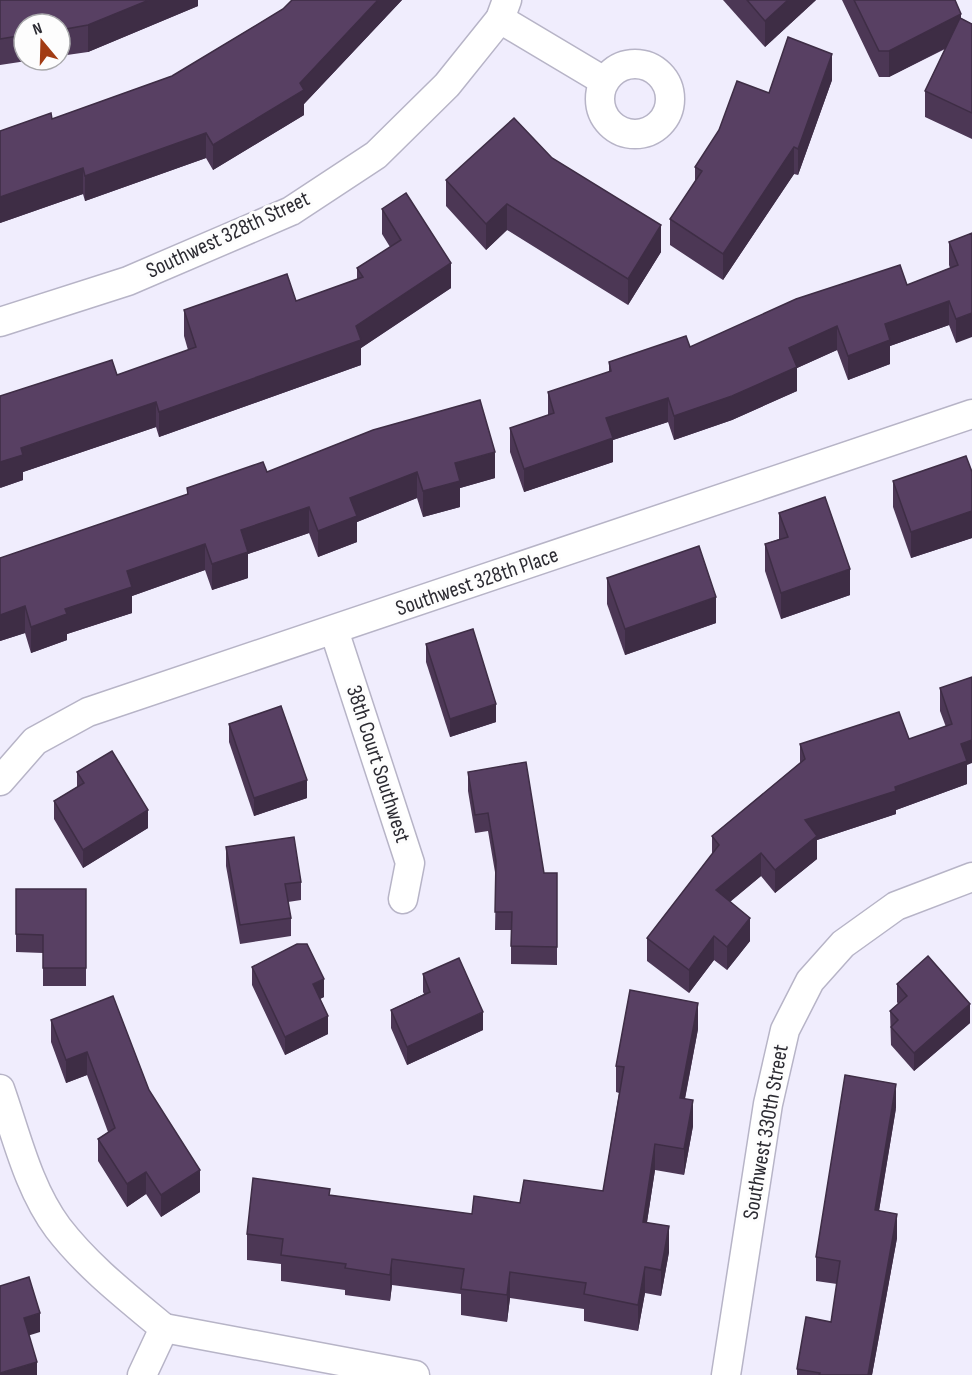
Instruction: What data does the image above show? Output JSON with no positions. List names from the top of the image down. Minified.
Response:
{"streets":{"street":["Southwest 328th Street","Southwest 328th Place","38th Court Southwest","Southwest 330th Street"]},"crossings":[["Southwest 328th Place","38th Court Southwest"]],"north":"top"}
